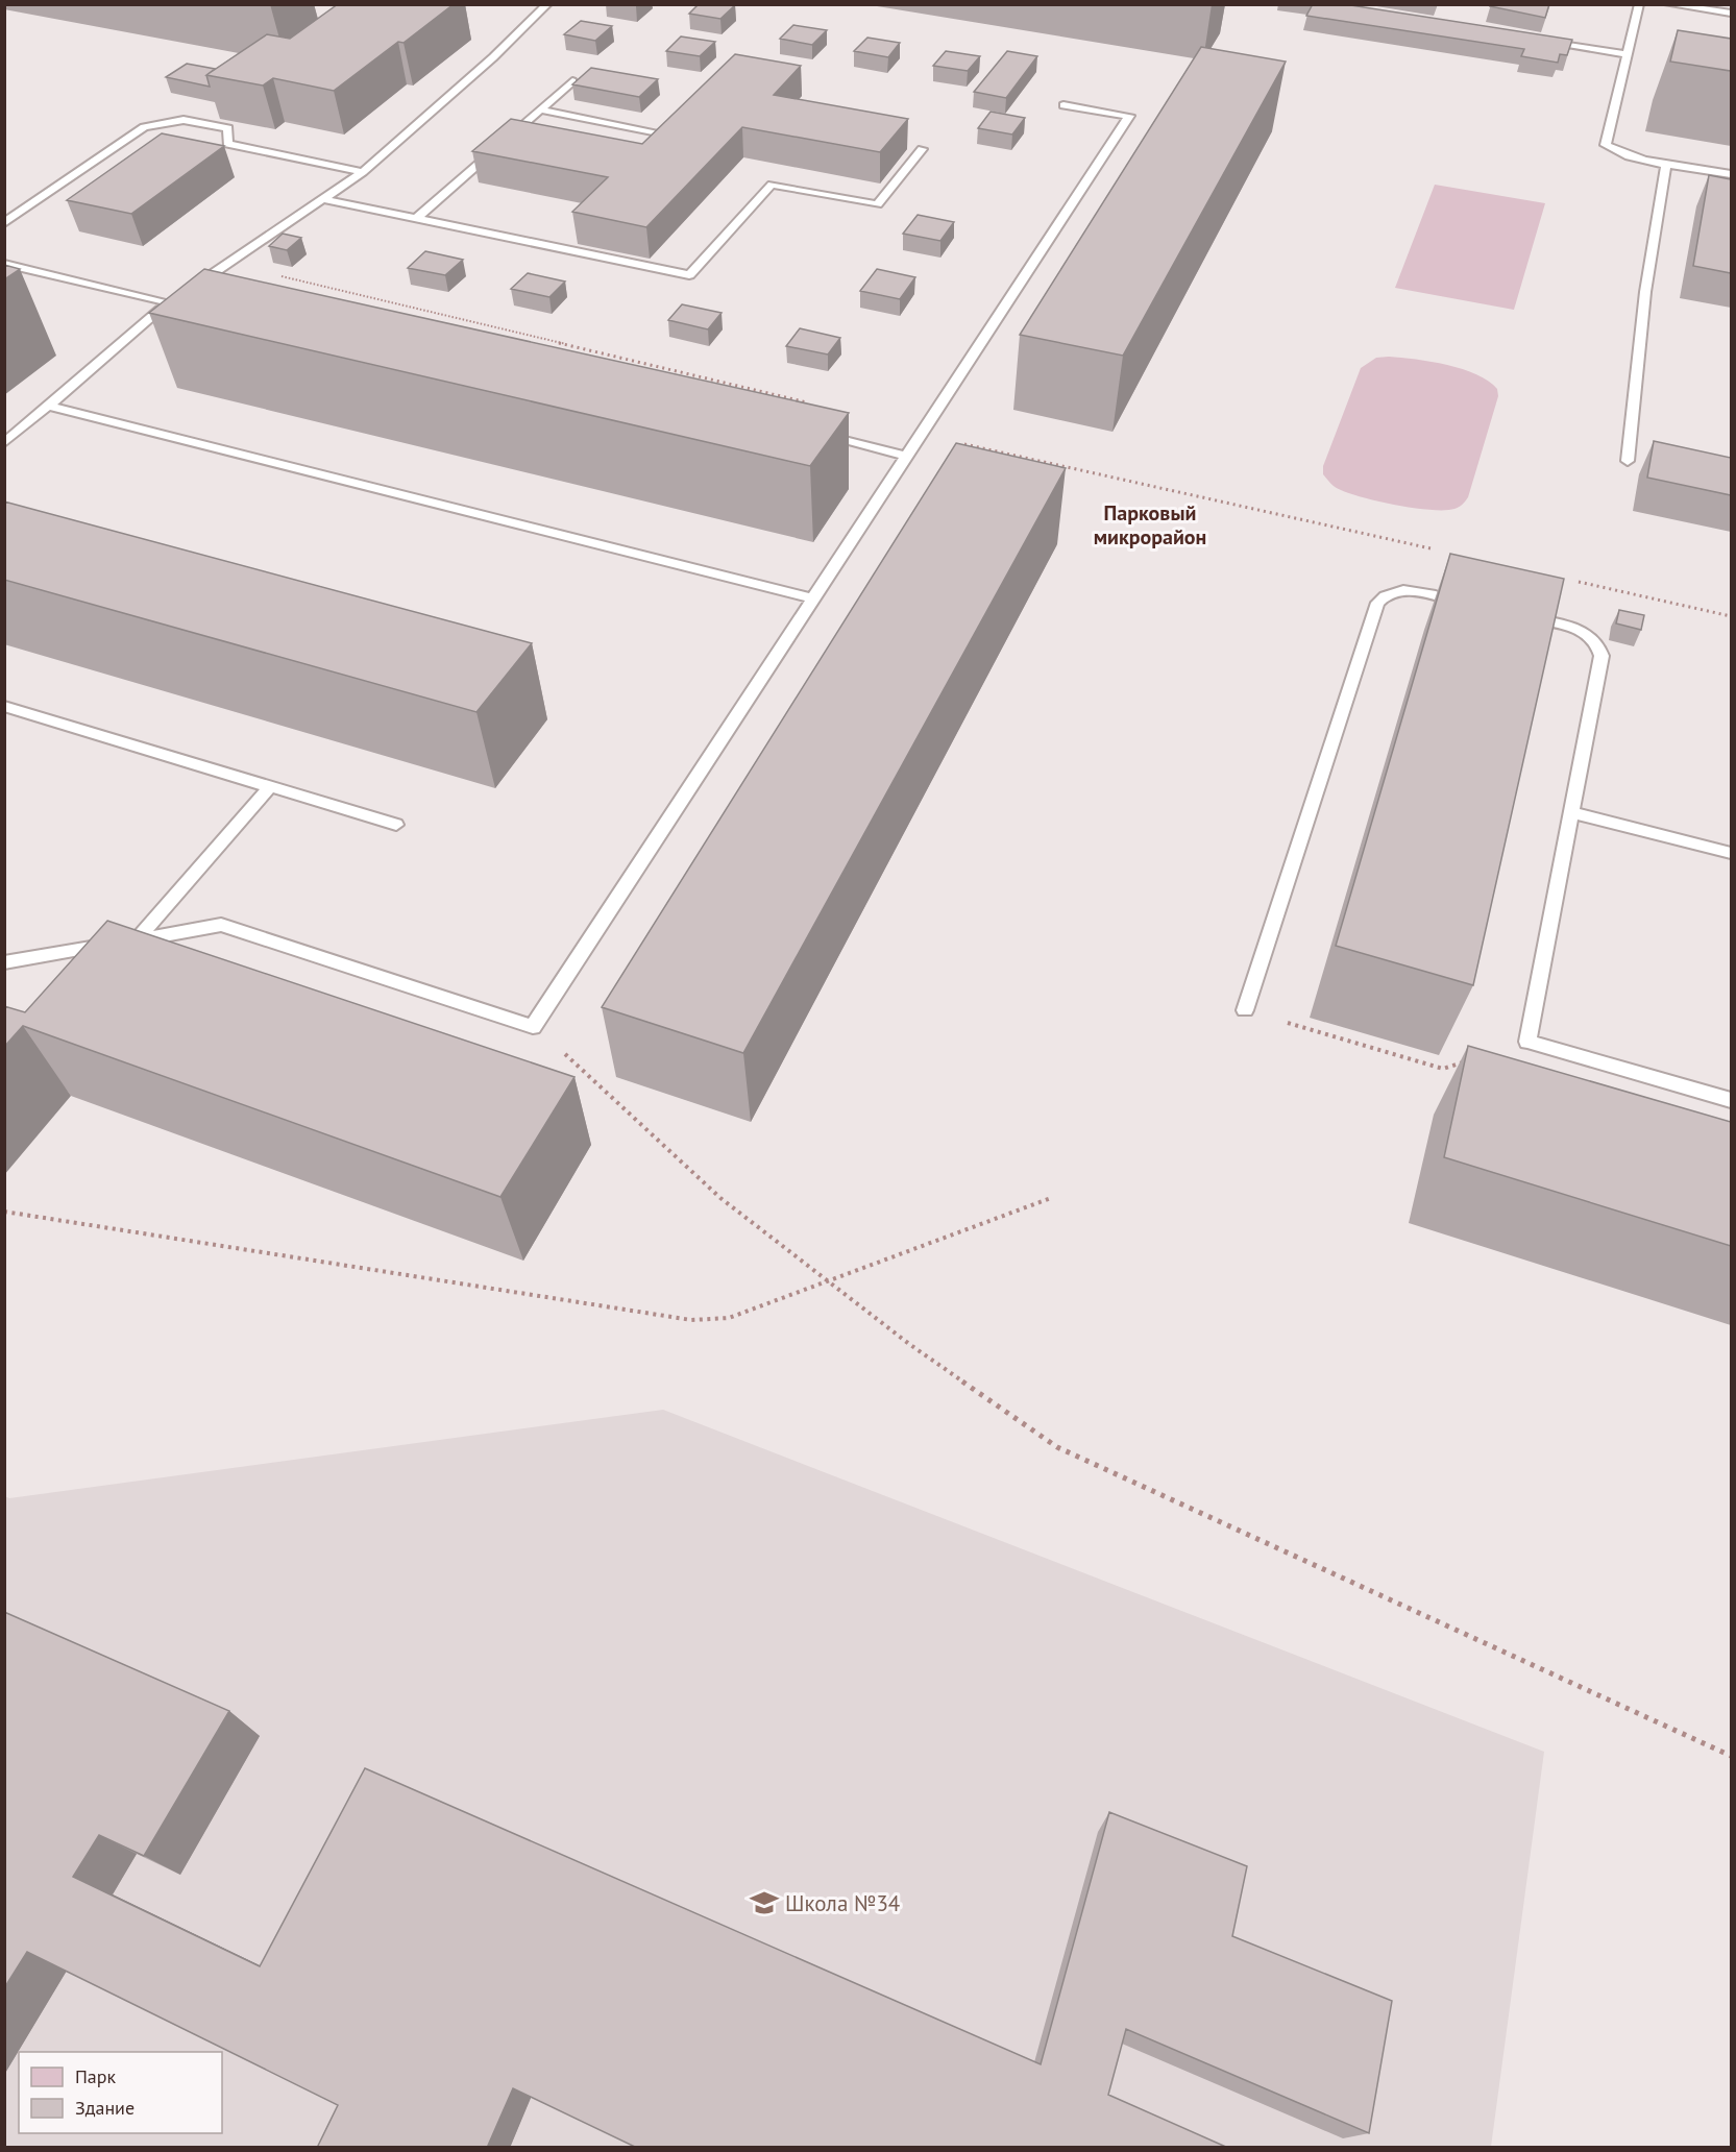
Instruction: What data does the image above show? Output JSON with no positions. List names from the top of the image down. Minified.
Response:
{"districts":["Парковый микрорайон"],"places":{"school or university":["Школа №34"]},"legend":["Парк","Здание"]}
